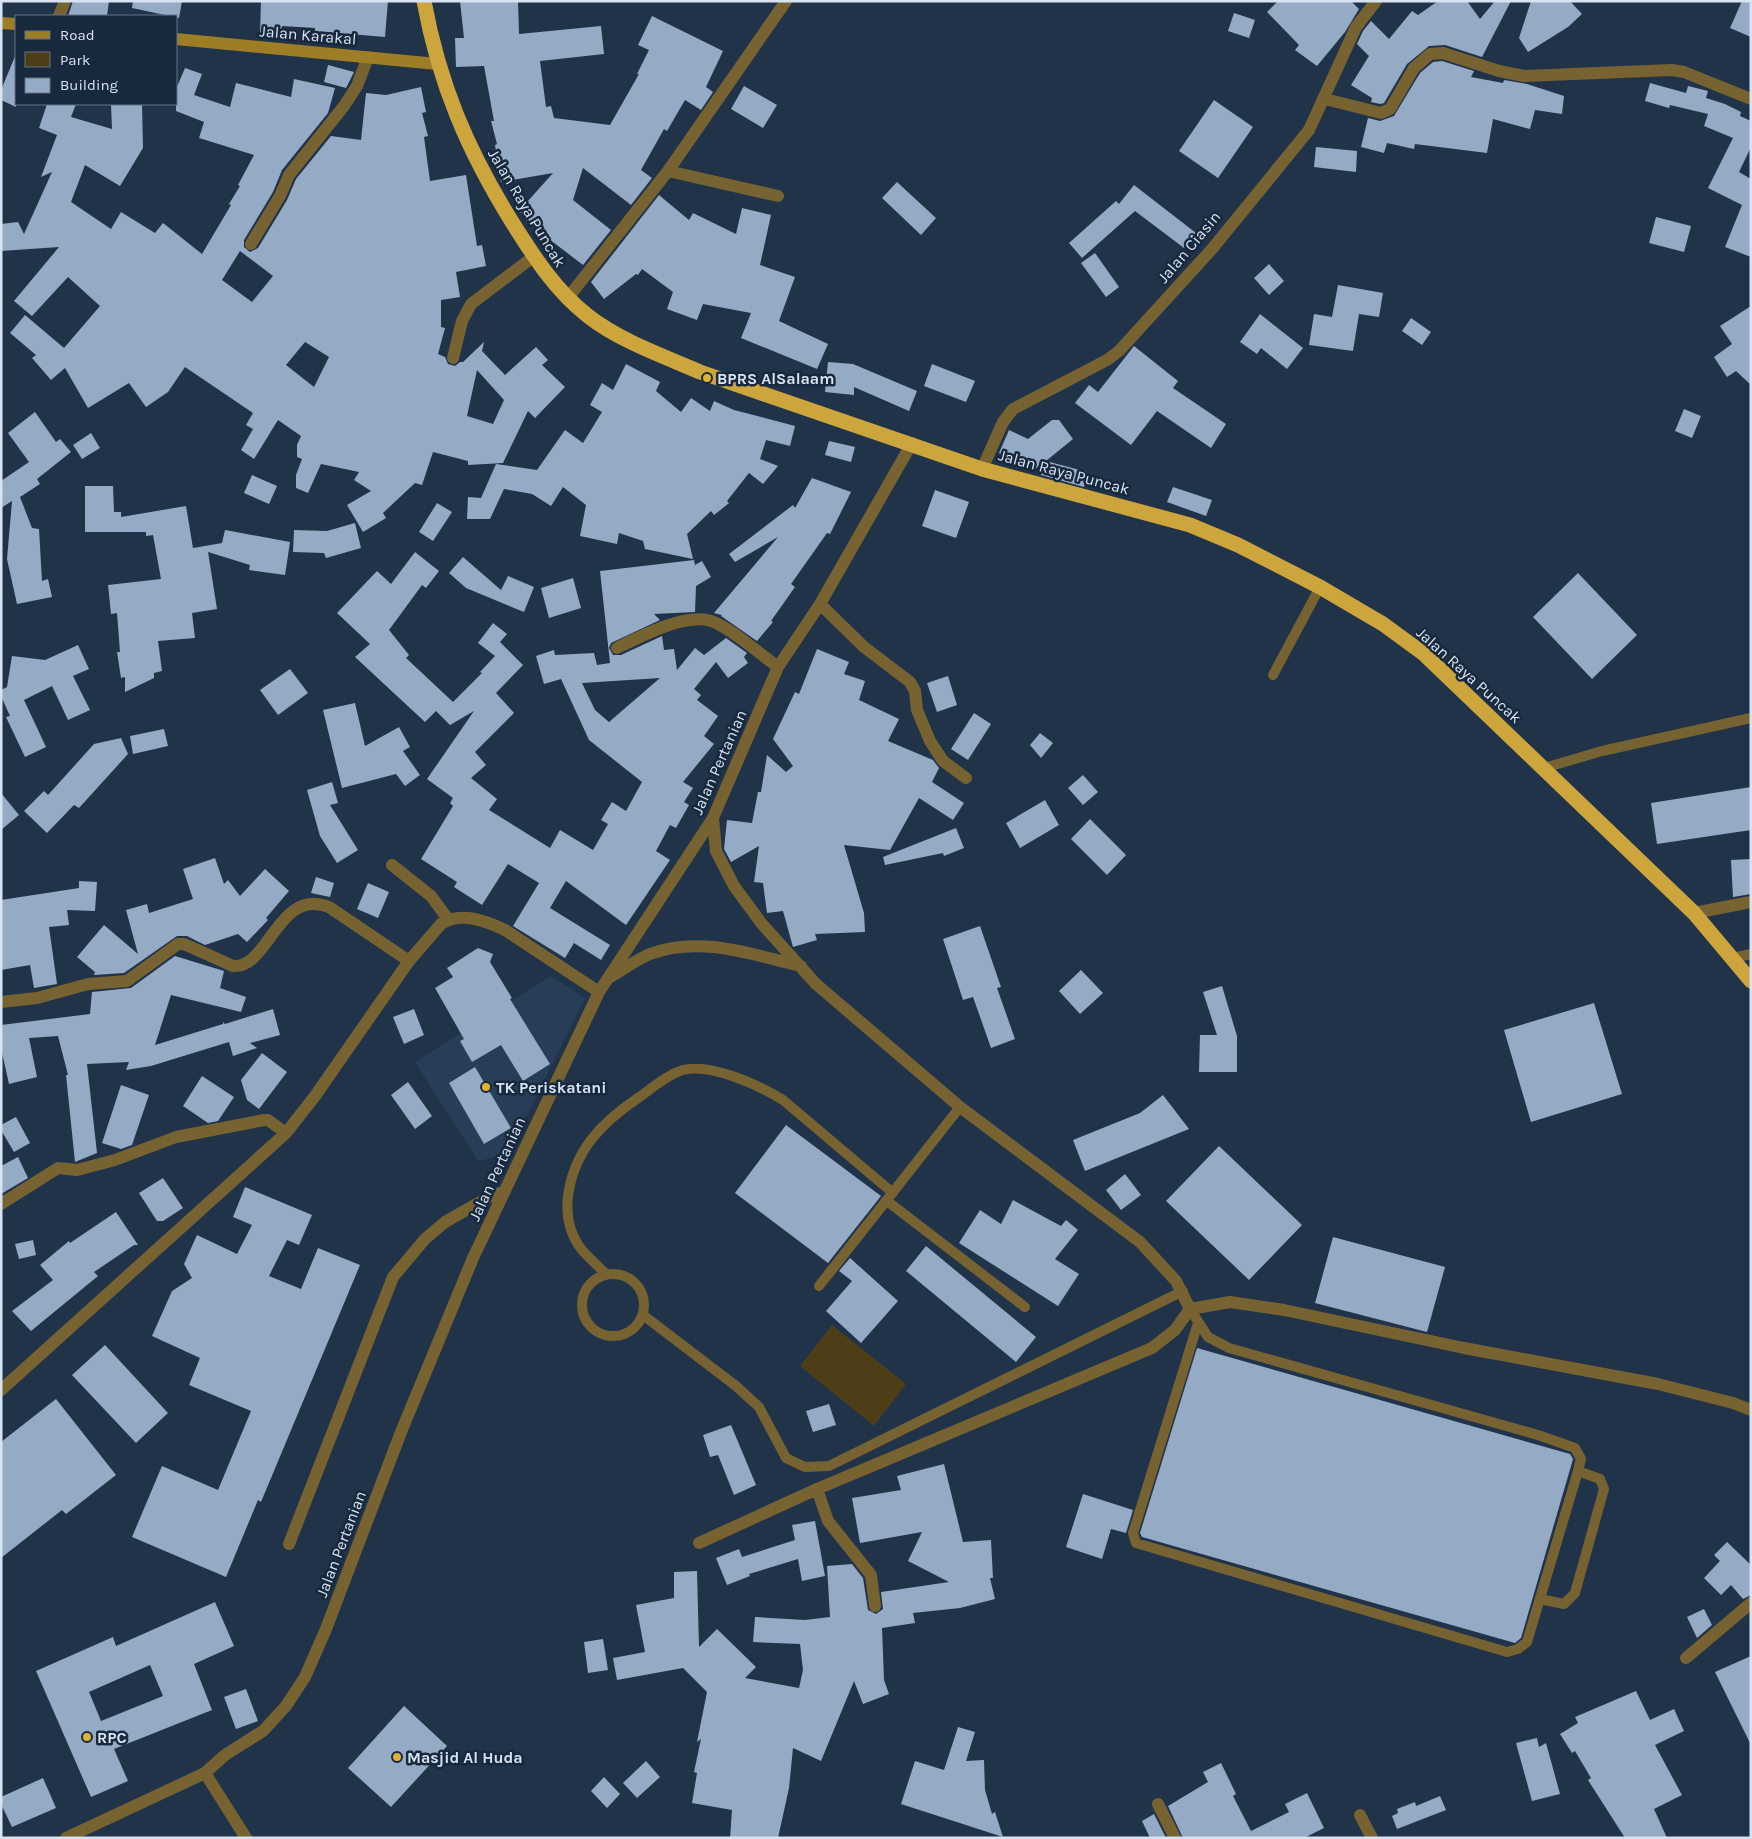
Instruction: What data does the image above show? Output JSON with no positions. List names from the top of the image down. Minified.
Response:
{"streets":{"highway":["Jalan Raya Puncak"],"main road":["Jalan Karakal"],"street":["Jalan Ciasin","Jalan Pertanian"]},"crossings":[["Jalan Karakal","Jalan Raya Puncak"],["Jalan Raya Puncak","Jalan Ciasin"],["Jalan Raya Puncak","Jalan Pertanian"]],"places":["BPRS AlSalaam","TK Periskatani","RPC","Masjid Al Huda"],"legend":["Road","Park","Building"]}
